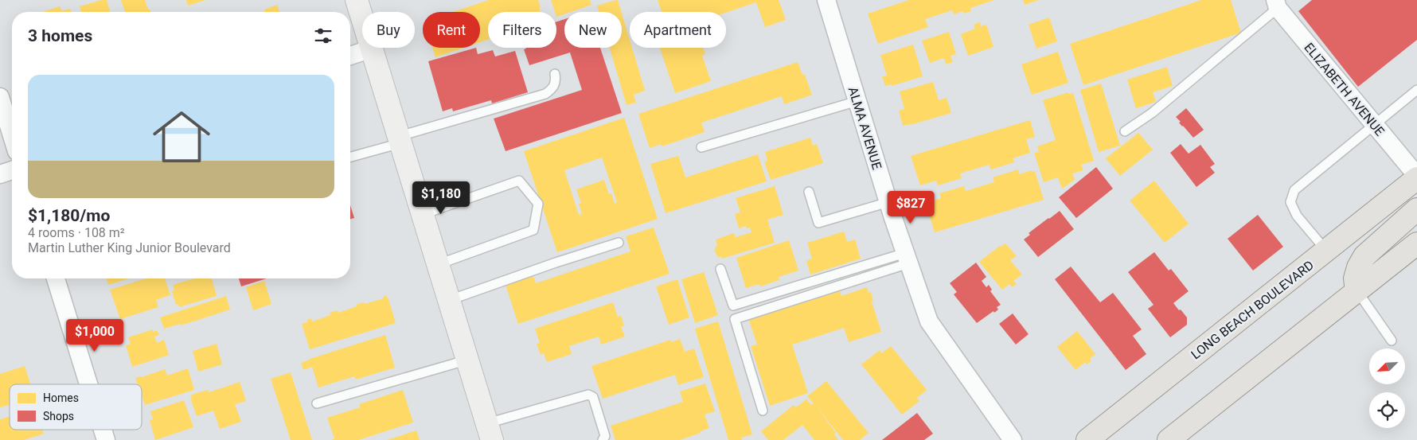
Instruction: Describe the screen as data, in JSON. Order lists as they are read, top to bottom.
{
  "streets": {
    "main road": ["LONG BEACH BOULEVARD"],
    "street": ["ELIZABETH AVENUE", "ALMA AVENUE"]
  },
  "crossings": [
    ["ELIZABETH AVENUE", "LONG BEACH BOULEVARD"]
  ],
  "legend": ["Homes", "Shops"],
  "north": "bottom left",
  "page": {
    "chip": [
      "Buy",
      "Rent",
      "Filters",
      "New",
      "Apartment"
    ],
    "heading": "3 homes",
    "list": [
      {
        "name": "$1,180/mo",
        "note": "4 rooms · 108 m² · Martin Luther King Junior Boulevard"
      }
    ],
    "price": ["$1,180", "$827", "$1,000"]
  }
}
